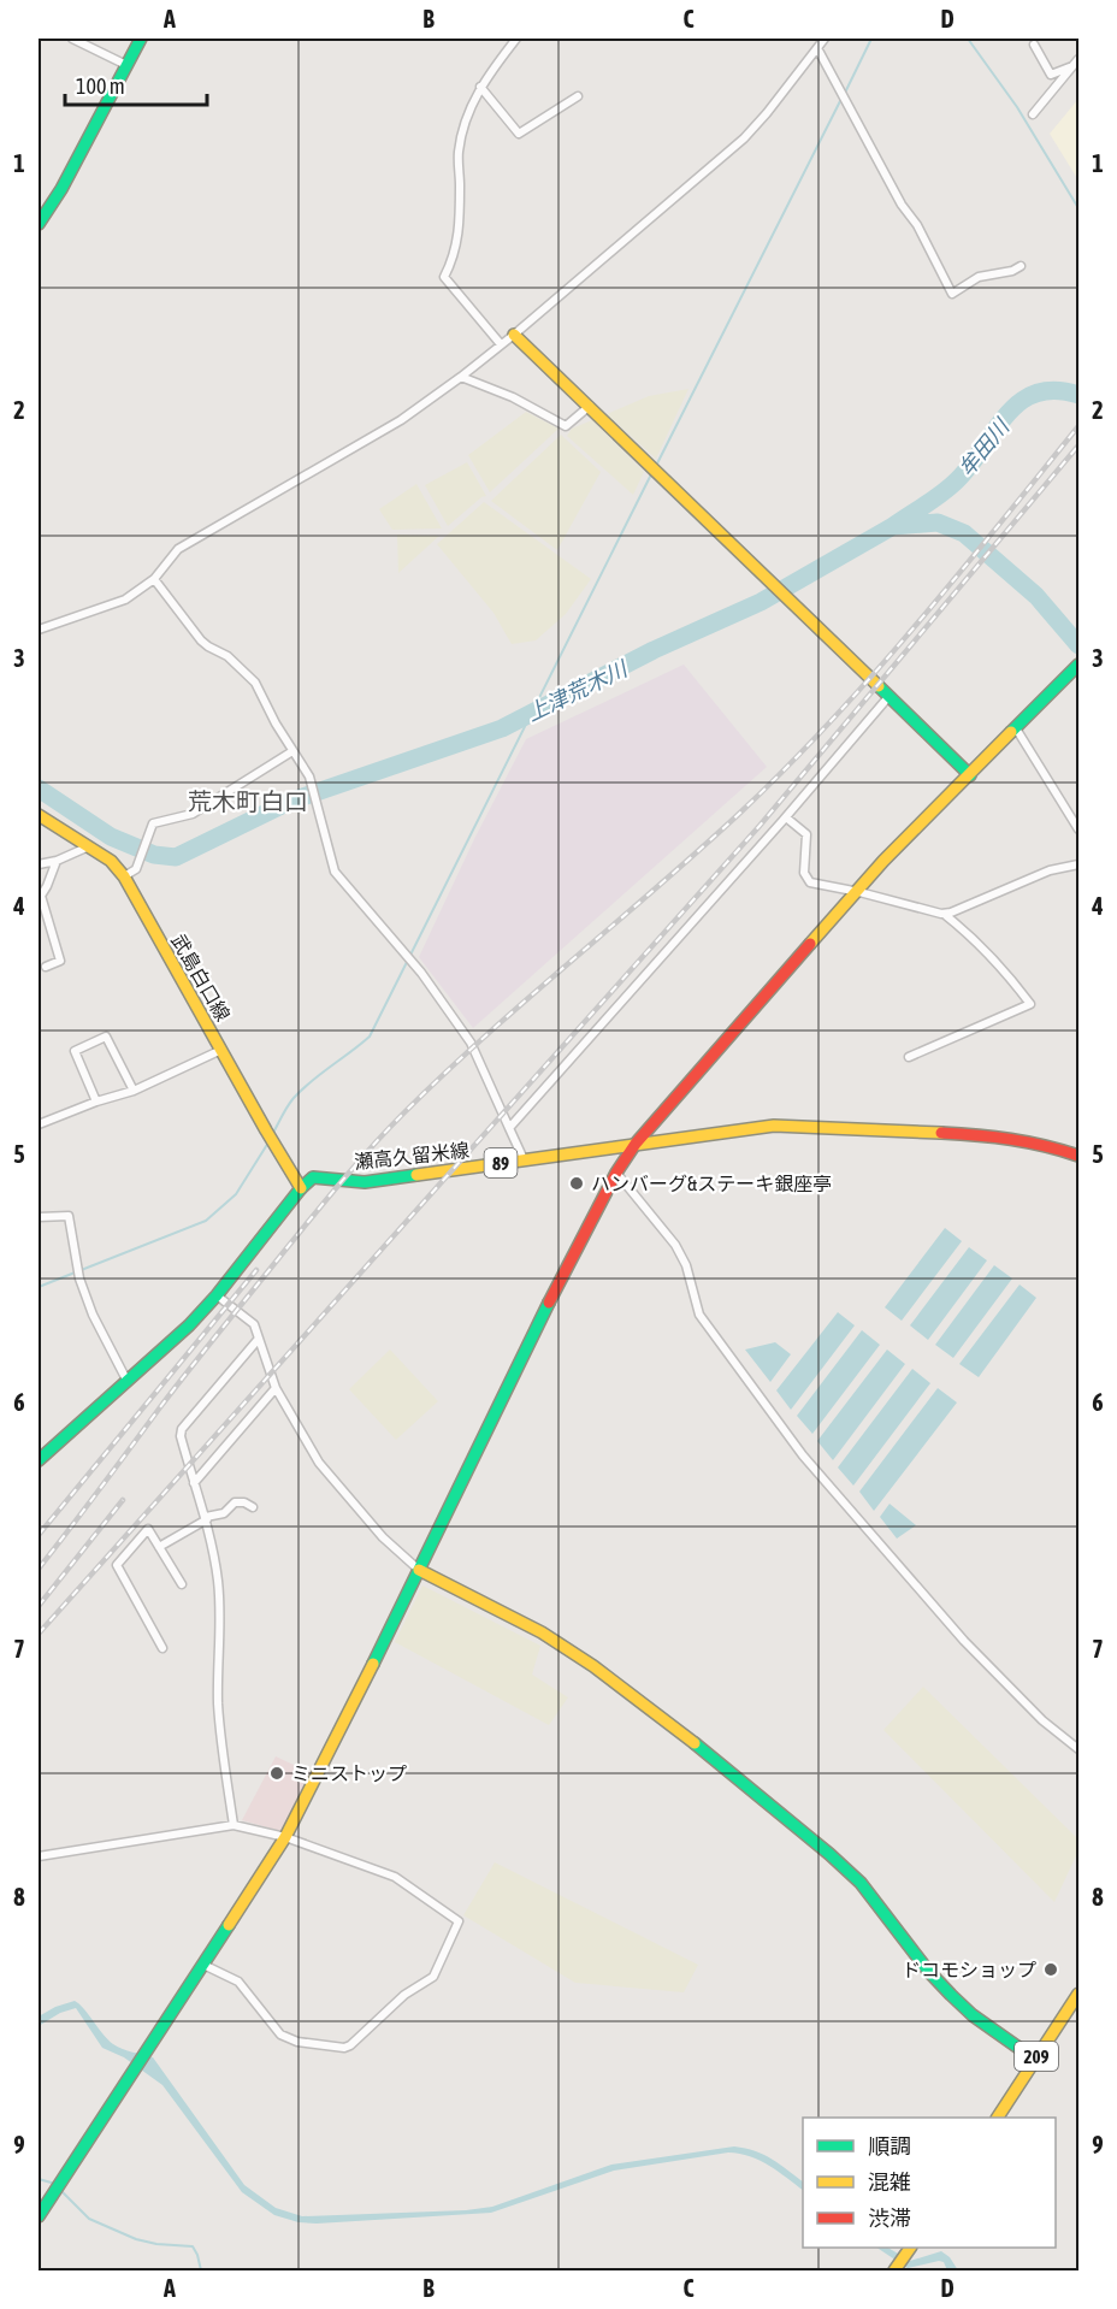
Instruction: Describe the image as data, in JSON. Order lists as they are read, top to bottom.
{
  "streets": {
    "main road": [
      "武島白口線",
      "瀬高久留米線",
      "89",
      "209"
    ]
  },
  "crossings": [
    ["武島白口線", "瀬高久留米線"]
  ],
  "districts": ["荒木町白口"],
  "water": ["牟田川", "上津荒木川"],
  "places": ["ハンバーグ&ステーキ銀座亭", "ミニストップ", "ドコモショップ"],
  "legend": ["順調", "混雑", "渋滞"],
  "scale_bar": "100 m",
  "grid": {
    "columns": [
      "A",
      "B",
      "C",
      "D"
    ],
    "rows": [
      "1",
      "2",
      "3",
      "4",
      "5",
      "6",
      "7",
      "8",
      "9"
    ]
  }
}
